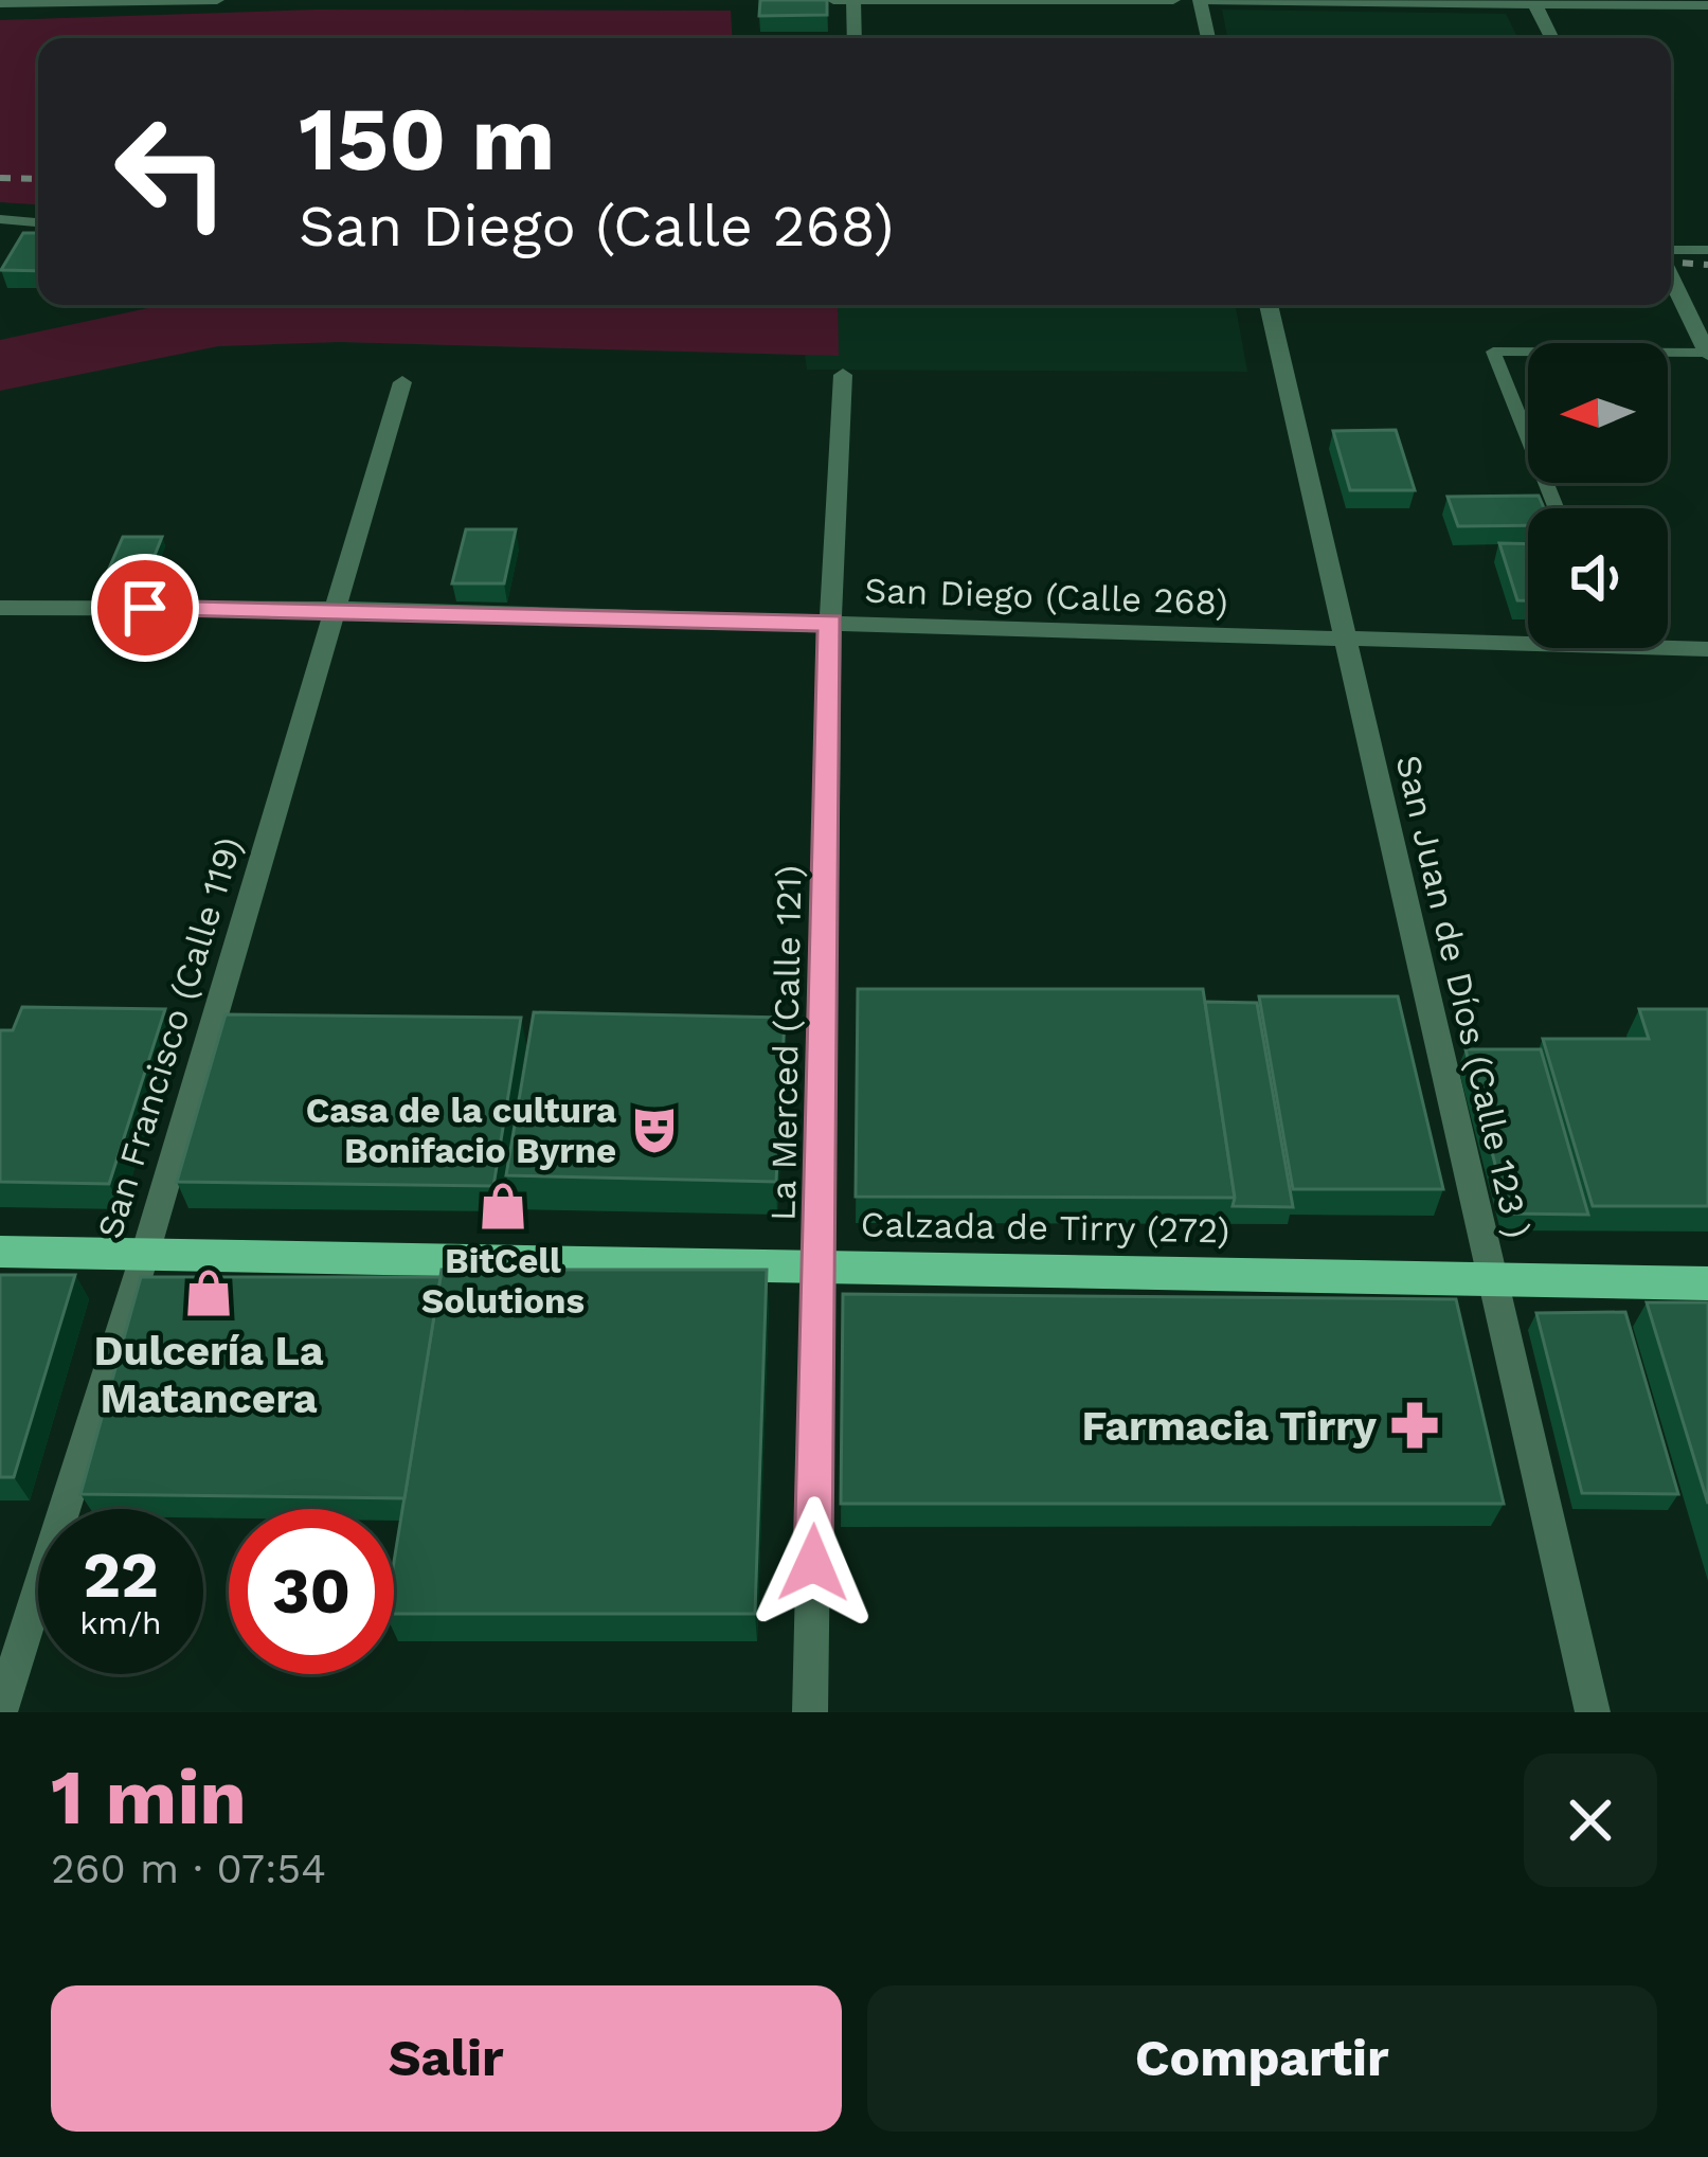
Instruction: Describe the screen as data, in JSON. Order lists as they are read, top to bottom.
{
  "streets": {
    "main road": ["Calzada de Tirry (272)"],
    "street": [
      "San Diego (Calle 268)",
      "San Juan de Díos (Calle 123 )",
      "San Francisco (Calle 119)",
      "La Merced (Calle 121)"
    ]
  },
  "crossings": [
    ["San Diego (Calle 268)", "San Juan de Díos (Calle 123 )"],
    ["San Diego (Calle 268)", "San Francisco (Calle 119)"],
    ["San Diego (Calle 268)", "La Merced (Calle 121)"],
    ["San Juan de Díos (Calle 123 )", "Calzada de Tirry (272)"],
    ["San Francisco (Calle 119)", "Calzada de Tirry (272)"],
    ["La Merced (Calle 121)", "Calzada de Tirry (272)"]
  ],
  "places": {
    "theatre": ["Casa de la cultura Bonifacio Byrne"],
    "shop": ["BitCell Solutions", "Dulcería La Matancera"],
    "pharmacy": ["Farmacia Tirry"]
  },
  "north": "left",
  "page": {
    "turn": ["150 m", "San Diego (Calle 268)"],
    "speed": "22 km/h",
    "limit": "30",
    "heading": ["1 min", "260 m · 07:54"],
    "buttons": ["Salir", "Compartir"]
  }
}
